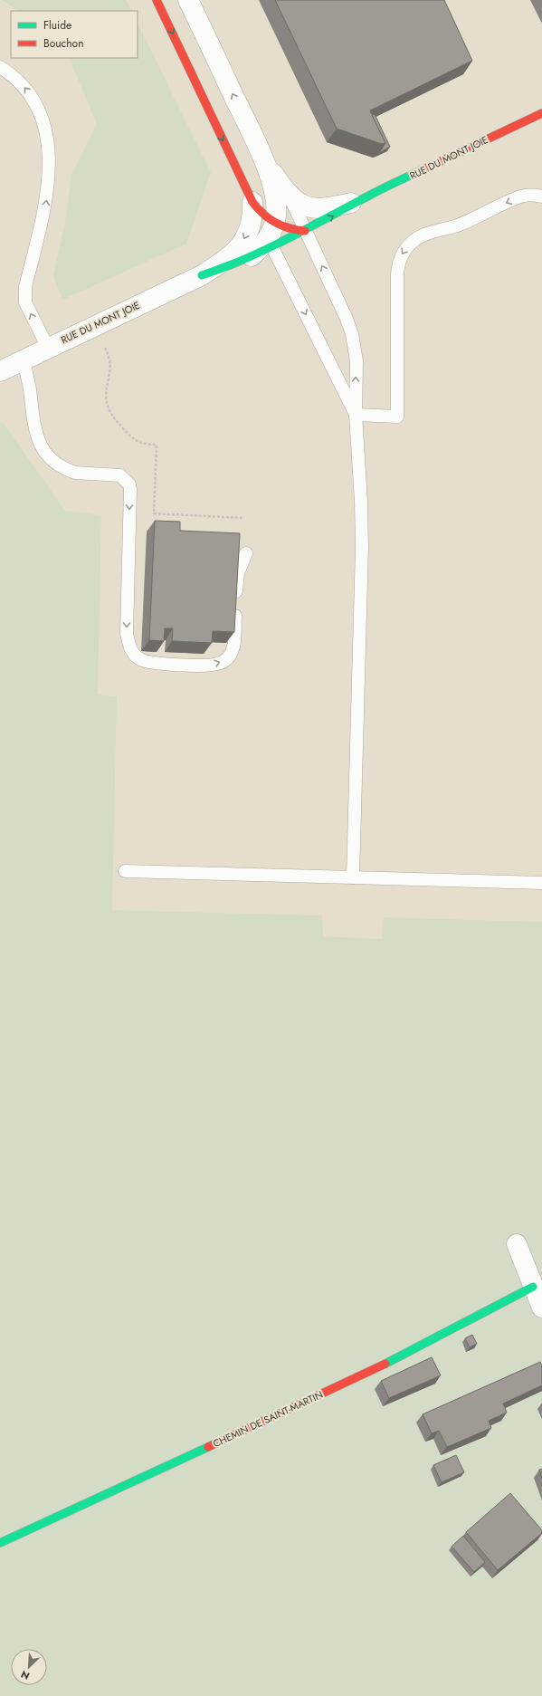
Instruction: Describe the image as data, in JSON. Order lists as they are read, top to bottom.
{
  "streets": {
    "street": ["RUE DU MONT JOIE", "CHEMIN DE SAINT-MARTIN"]
  },
  "legend": ["Fluide", "Bouchon"],
  "north": "bottom left"
}
